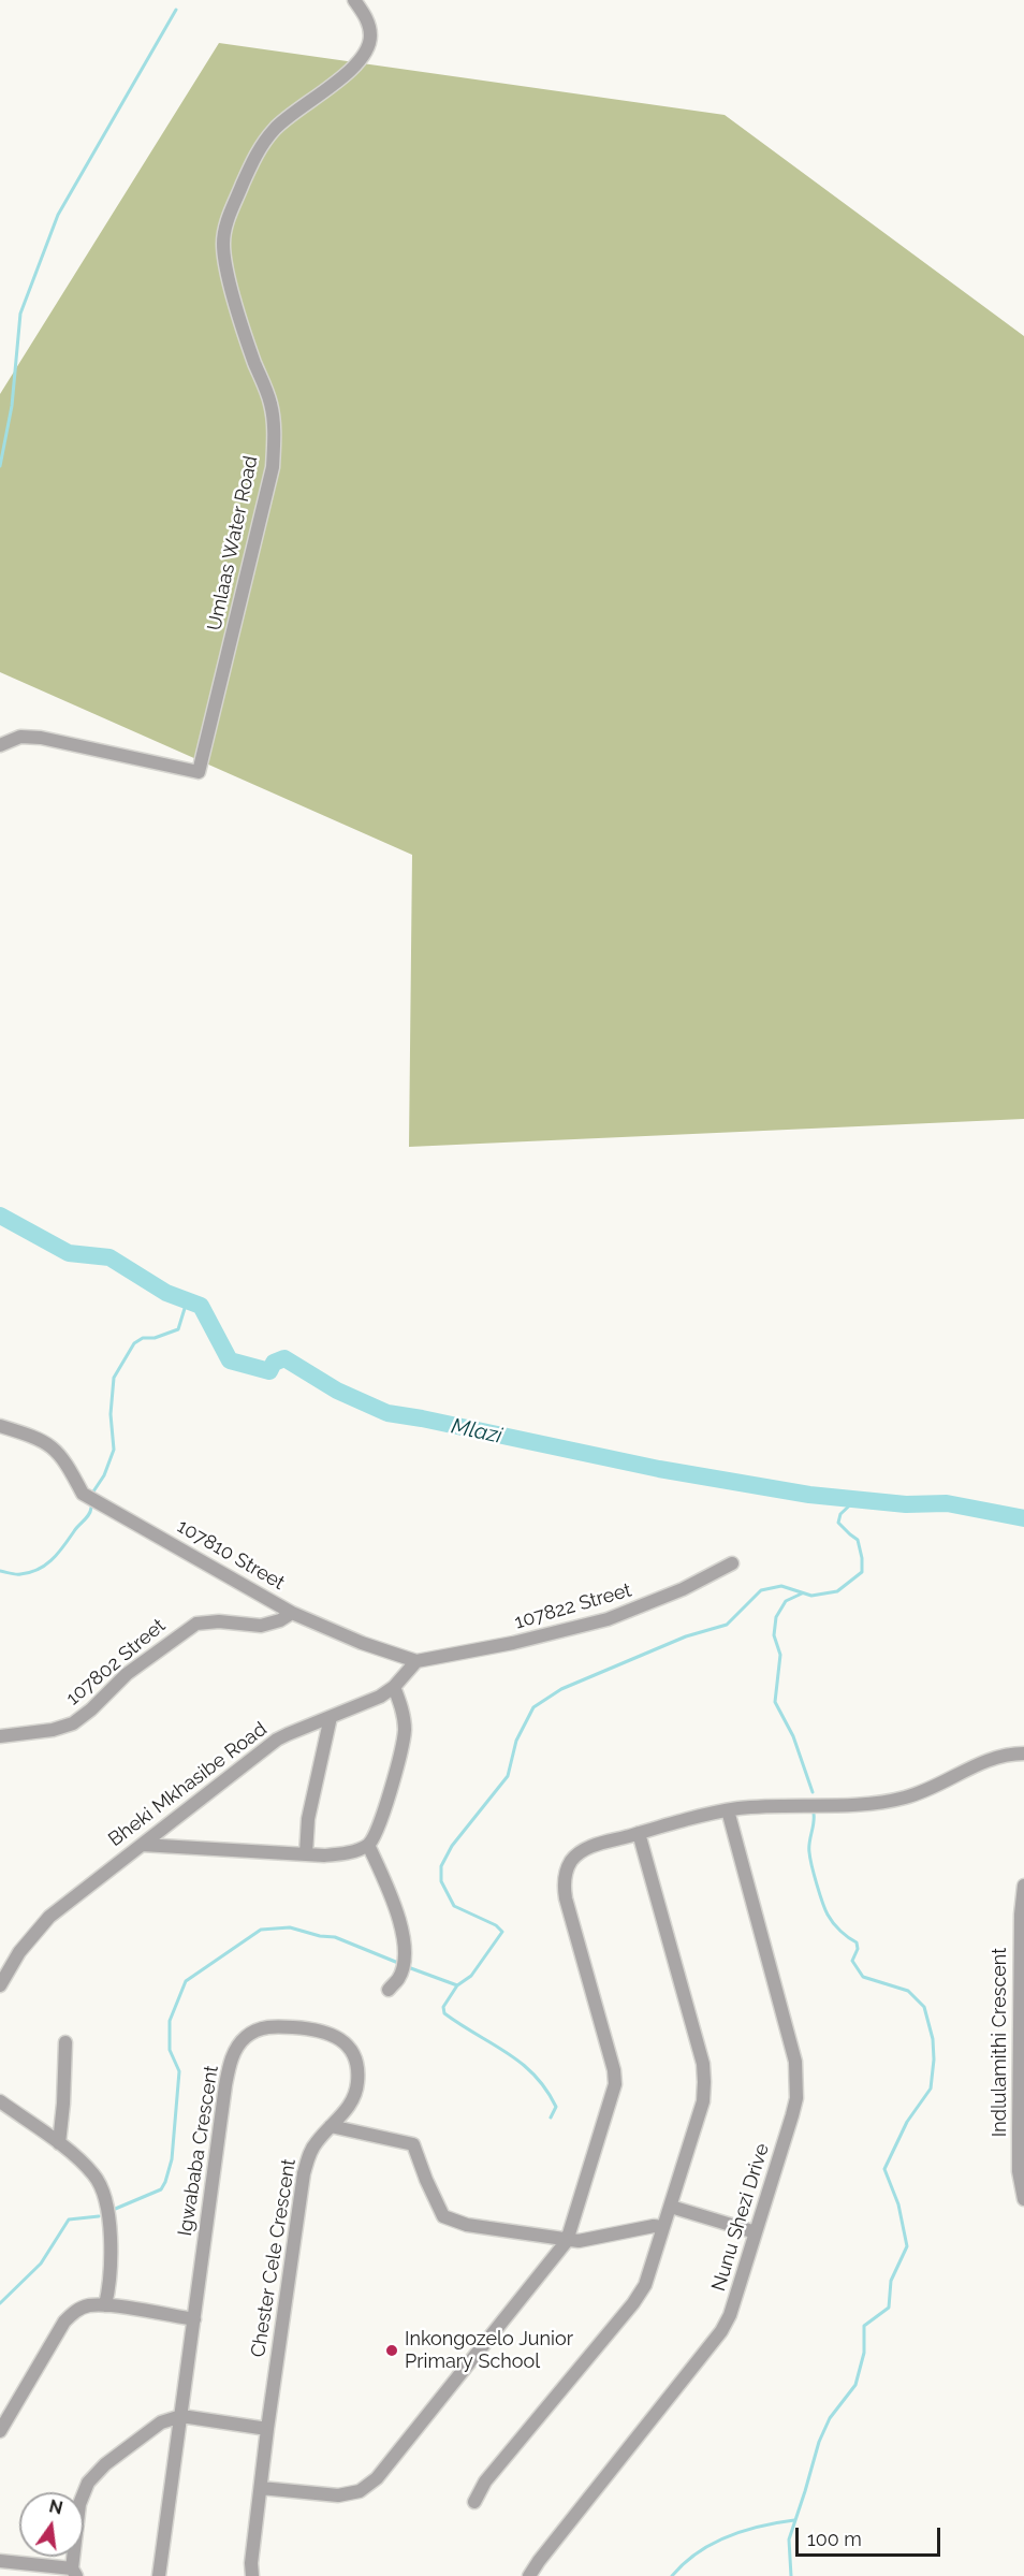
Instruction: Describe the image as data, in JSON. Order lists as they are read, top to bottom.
{
  "streets": {
    "street": [
      "Umlaas Water Road",
      "107810 Street",
      "107822 Street",
      "107802 Street",
      "Bheki Mkhasibe Road",
      "Indlulamithi Crescent",
      "Igwababa Crescent",
      "Nunu Shezi Drive",
      "Chester Cele Crescent"
    ]
  },
  "crossings": [
    ["107810 Street", "107822 Street"],
    ["107810 Street", "107802 Street"],
    ["107810 Street", "Bheki Mkhasibe Road"],
    ["107822 Street", "Bheki Mkhasibe Road"],
    ["Igwababa Crescent", "Chester Cele Crescent"]
  ],
  "water": ["Mlazi"],
  "places": ["Inkongozelo Junior Primary School"],
  "scale_bar": "100 m",
  "north": "top"
}
